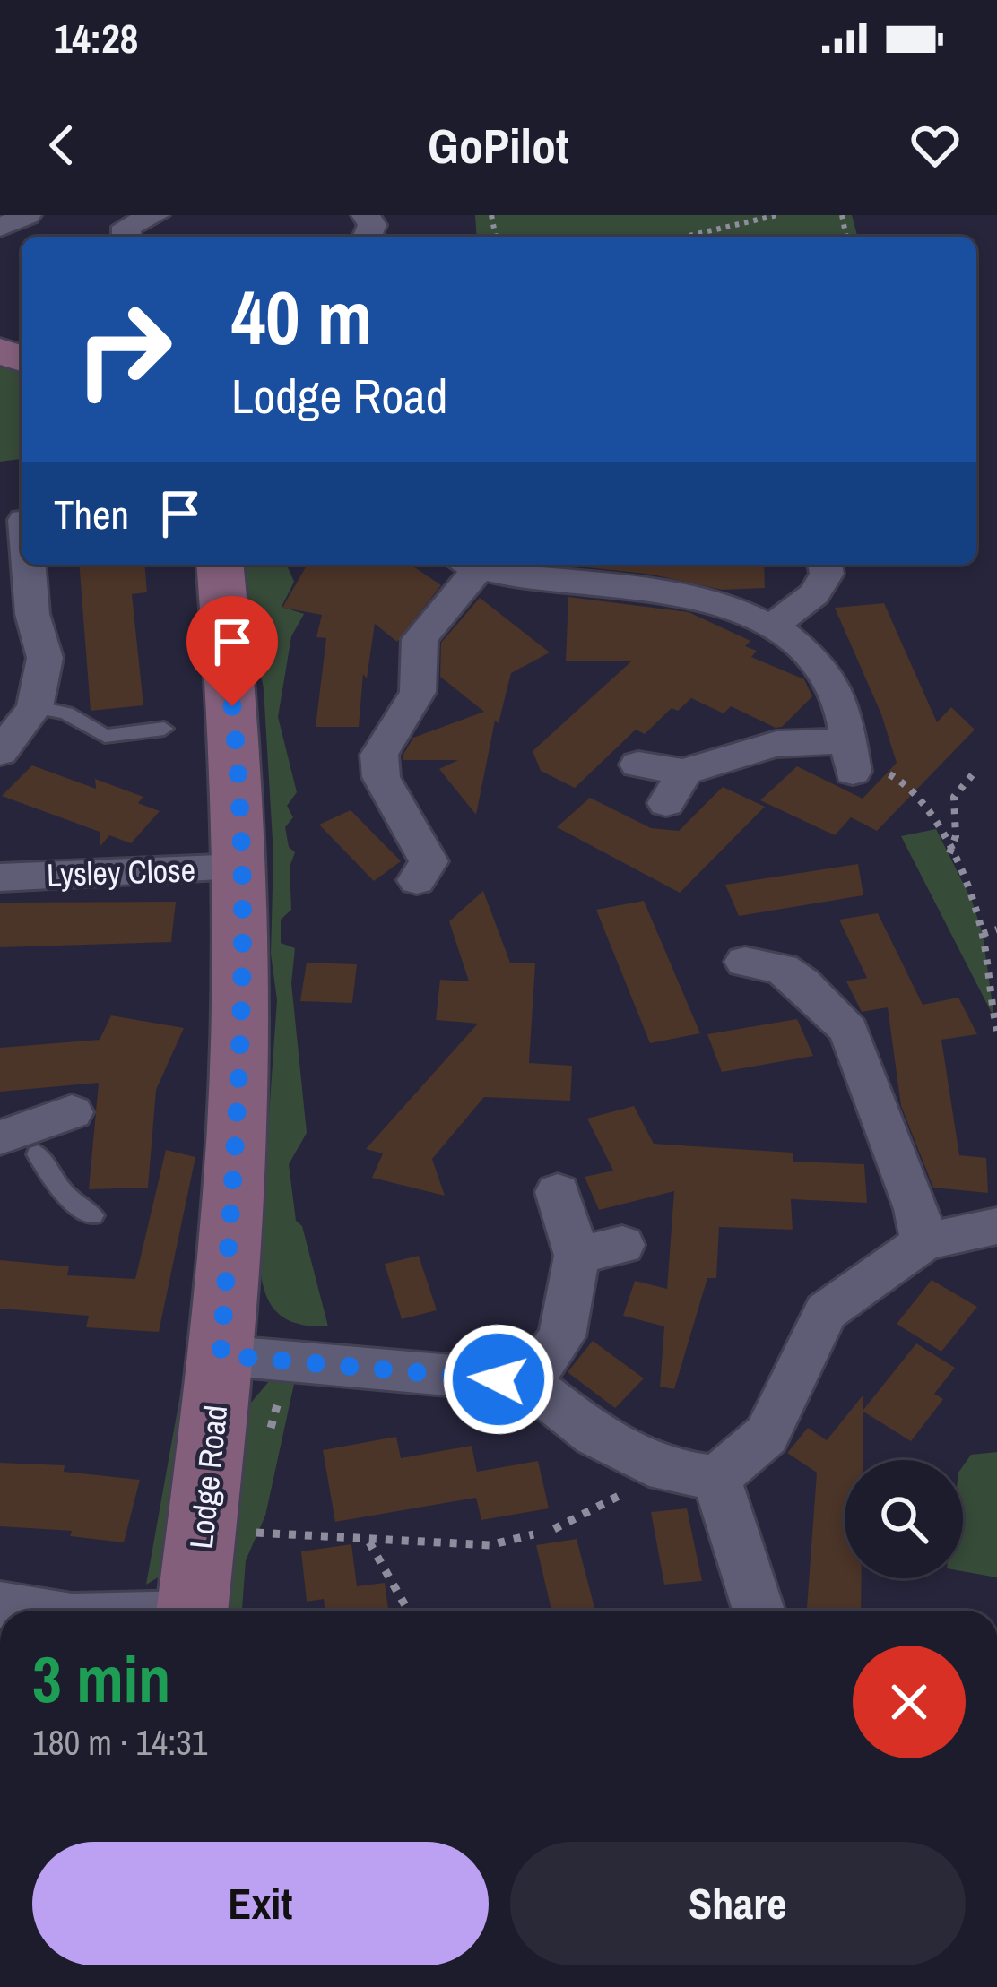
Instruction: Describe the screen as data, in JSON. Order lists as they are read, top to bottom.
{
  "streets": {
    "street": ["Lysley Close", "Lodge Road"]
  },
  "crossings": [
    ["Lysley Close", "Lodge Road"]
  ],
  "page": {
    "status": "14:28",
    "header": "GoPilot",
    "turn": ["40 m", "Lodge Road"],
    "then": "Then",
    "heading": ["3 min", "180 m · 14:31"],
    "buttons": ["Exit", "Share"]
  }
}
